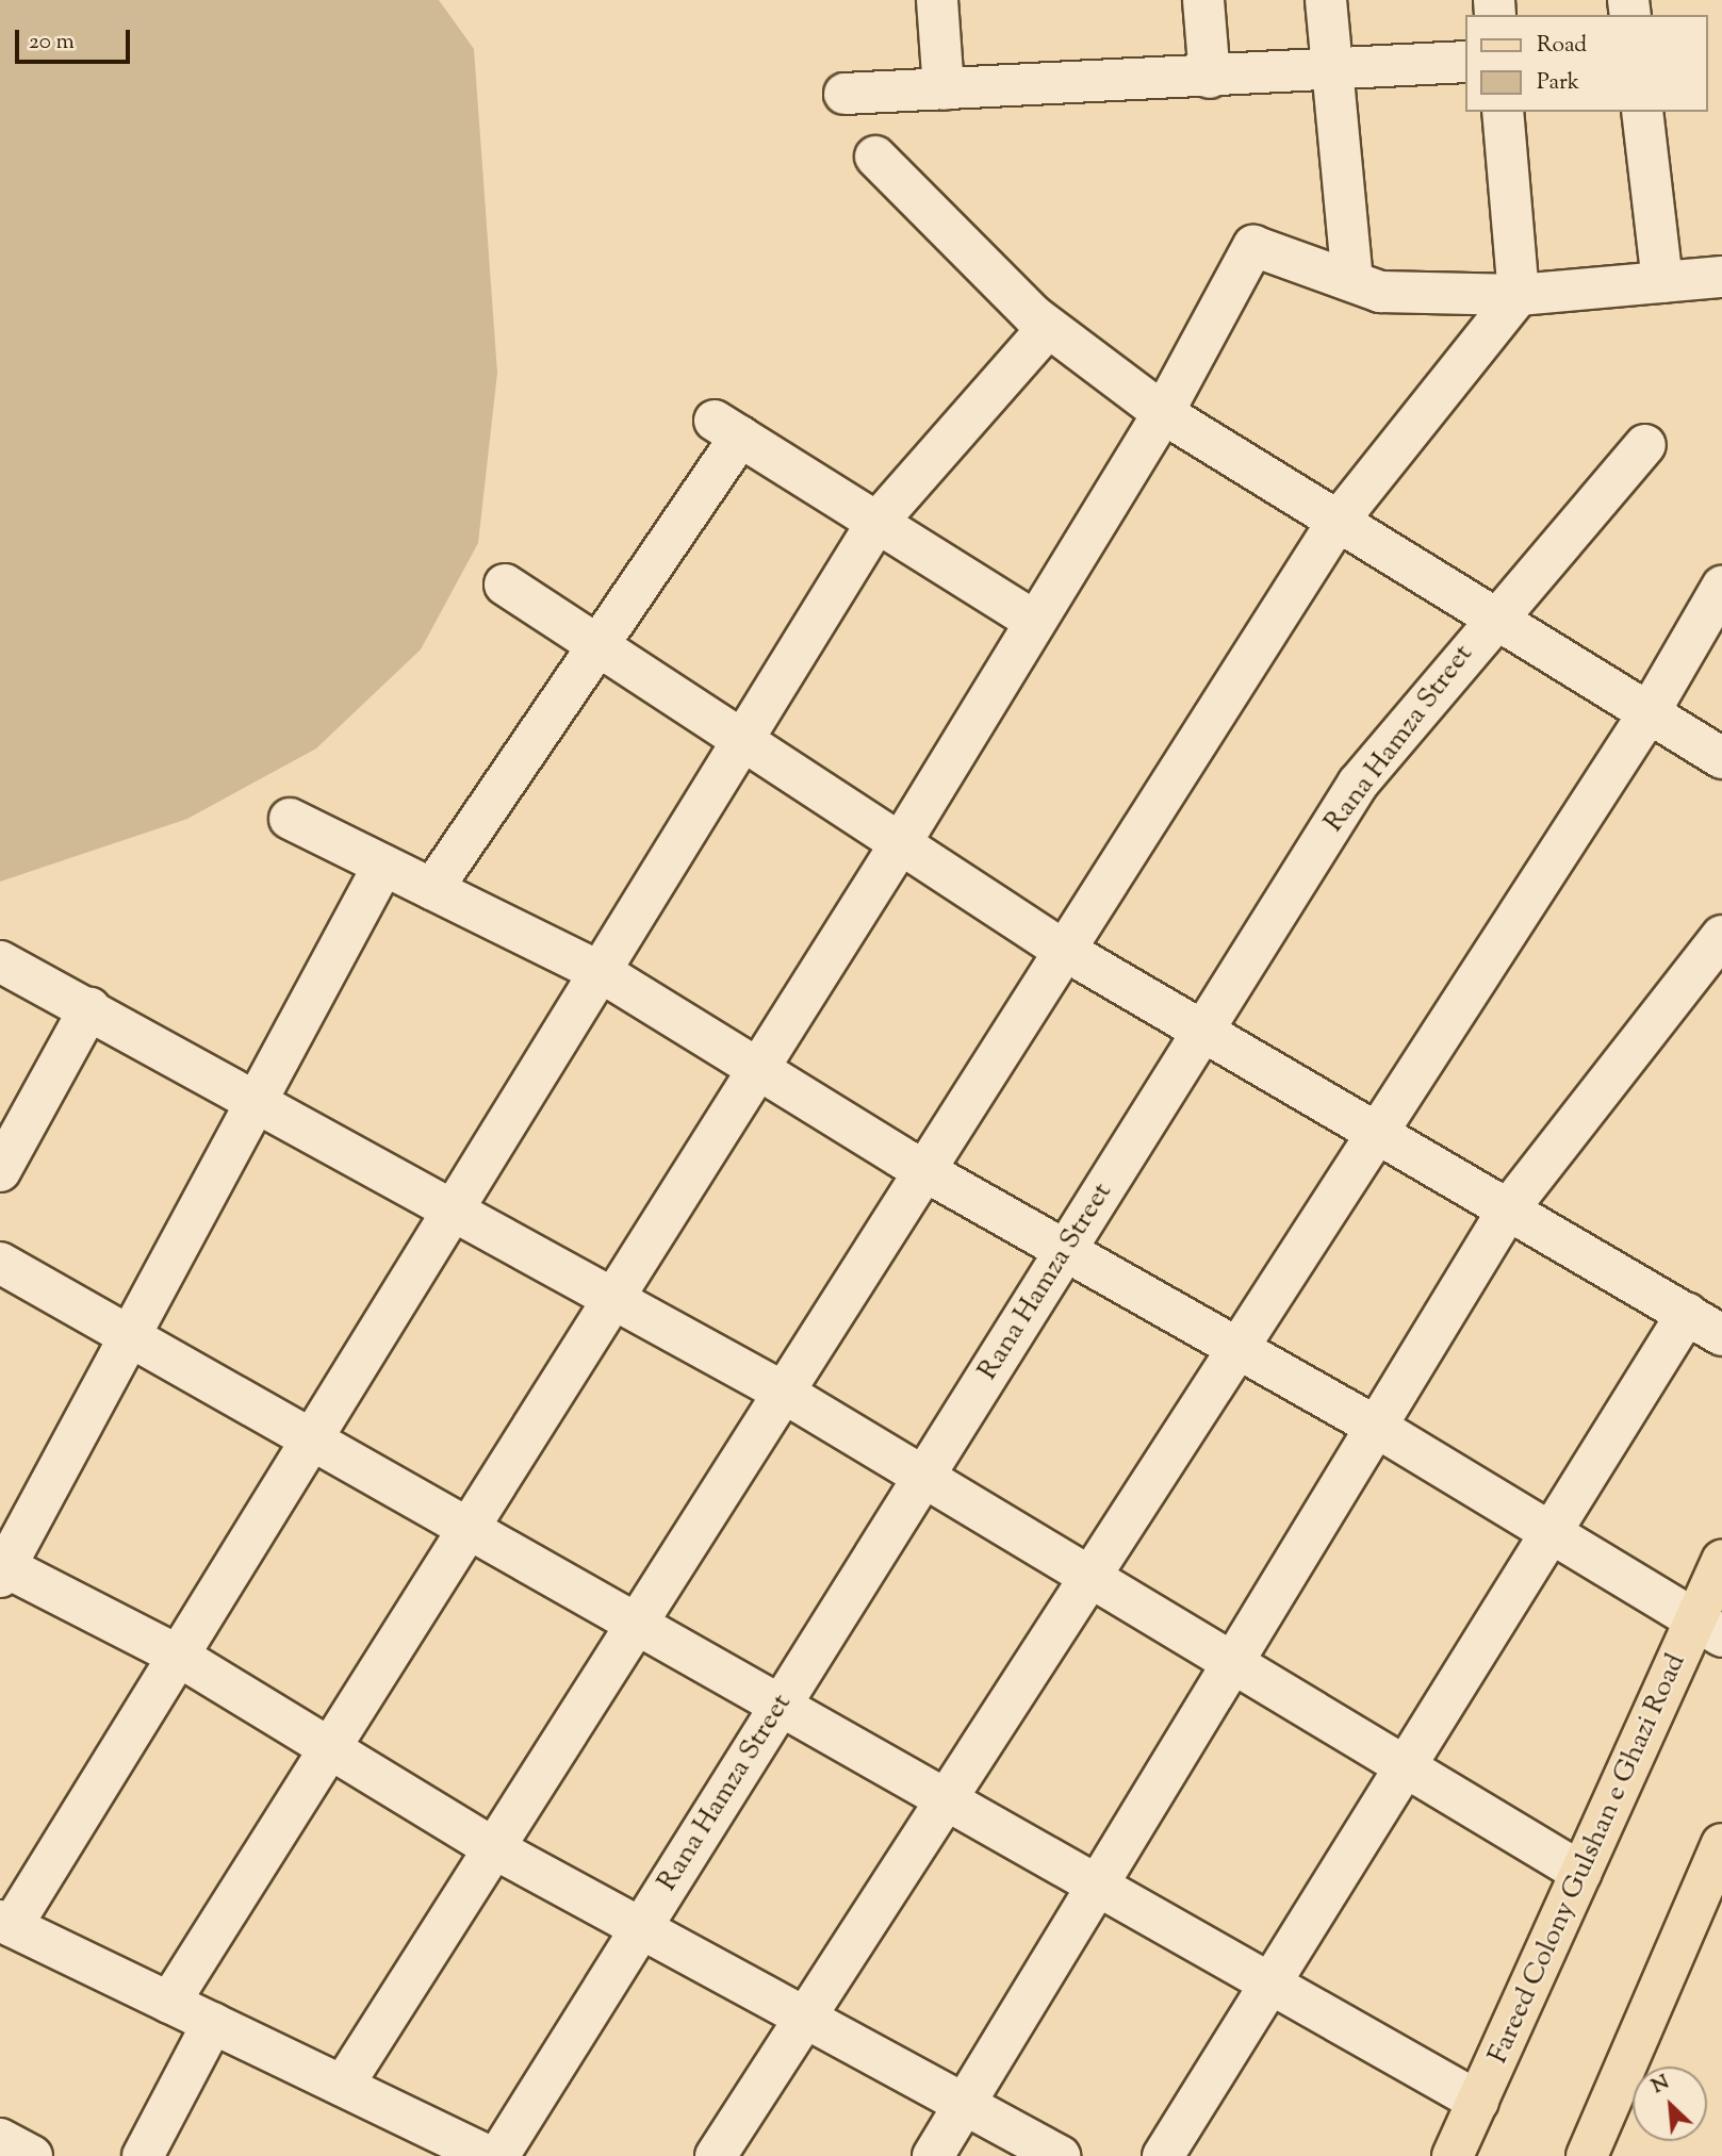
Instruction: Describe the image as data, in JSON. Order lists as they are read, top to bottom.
{
  "streets": {
    "main road": ["Fareed Colony Gulshan e Ghazi Road"],
    "street": ["Rana Hamza Street"]
  },
  "legend": ["Road", "Park"],
  "scale_bar": "20 m",
  "north": "top left"
}
